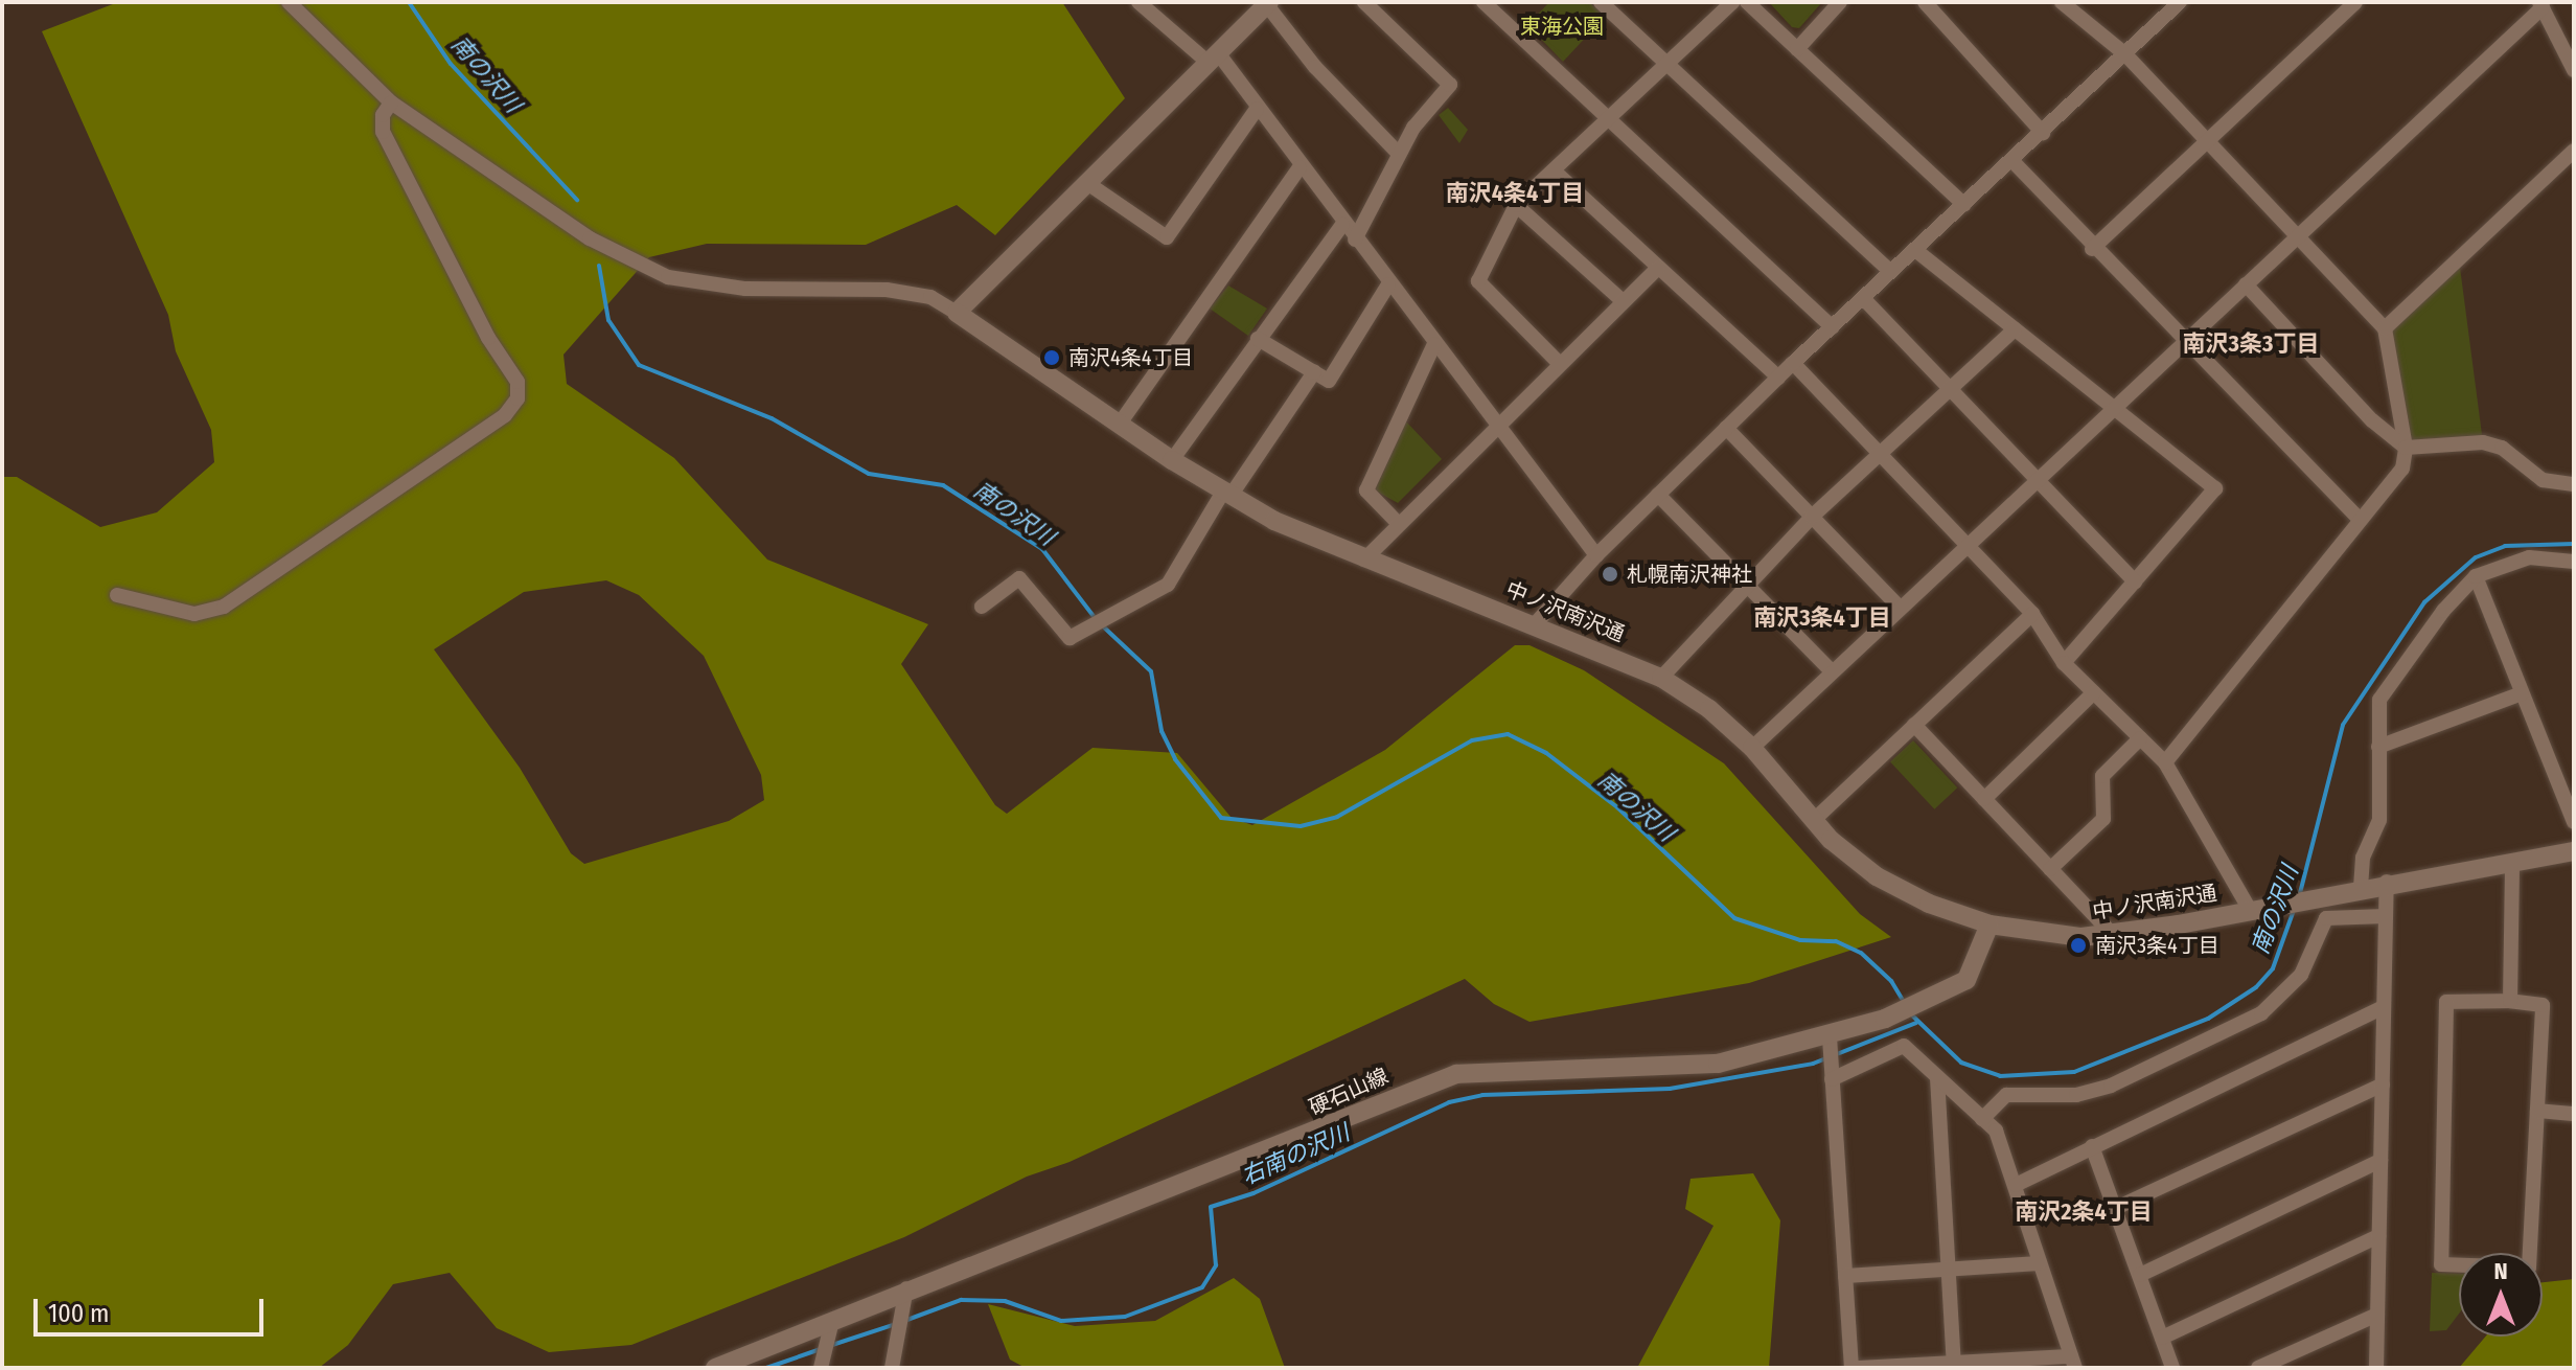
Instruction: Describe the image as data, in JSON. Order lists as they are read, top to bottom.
{
  "streets": {
    "street": ["中ノ沢南沢通", "硬石山線"]
  },
  "crossings": [
    ["中ノ沢南沢通", "硬石山線"]
  ],
  "districts": [
    "南沢4条4丁目",
    "南沢3条3丁目",
    "南沢3条4丁目",
    "南沢2条4丁目"
  ],
  "water": ["南の沢川", "右南の沢川"],
  "parks": ["東海公園"],
  "places": ["南沢4条4丁目", "札幌南沢神社", "南沢3条4丁目"],
  "scale_bar": "100 m",
  "north": "top"
}
